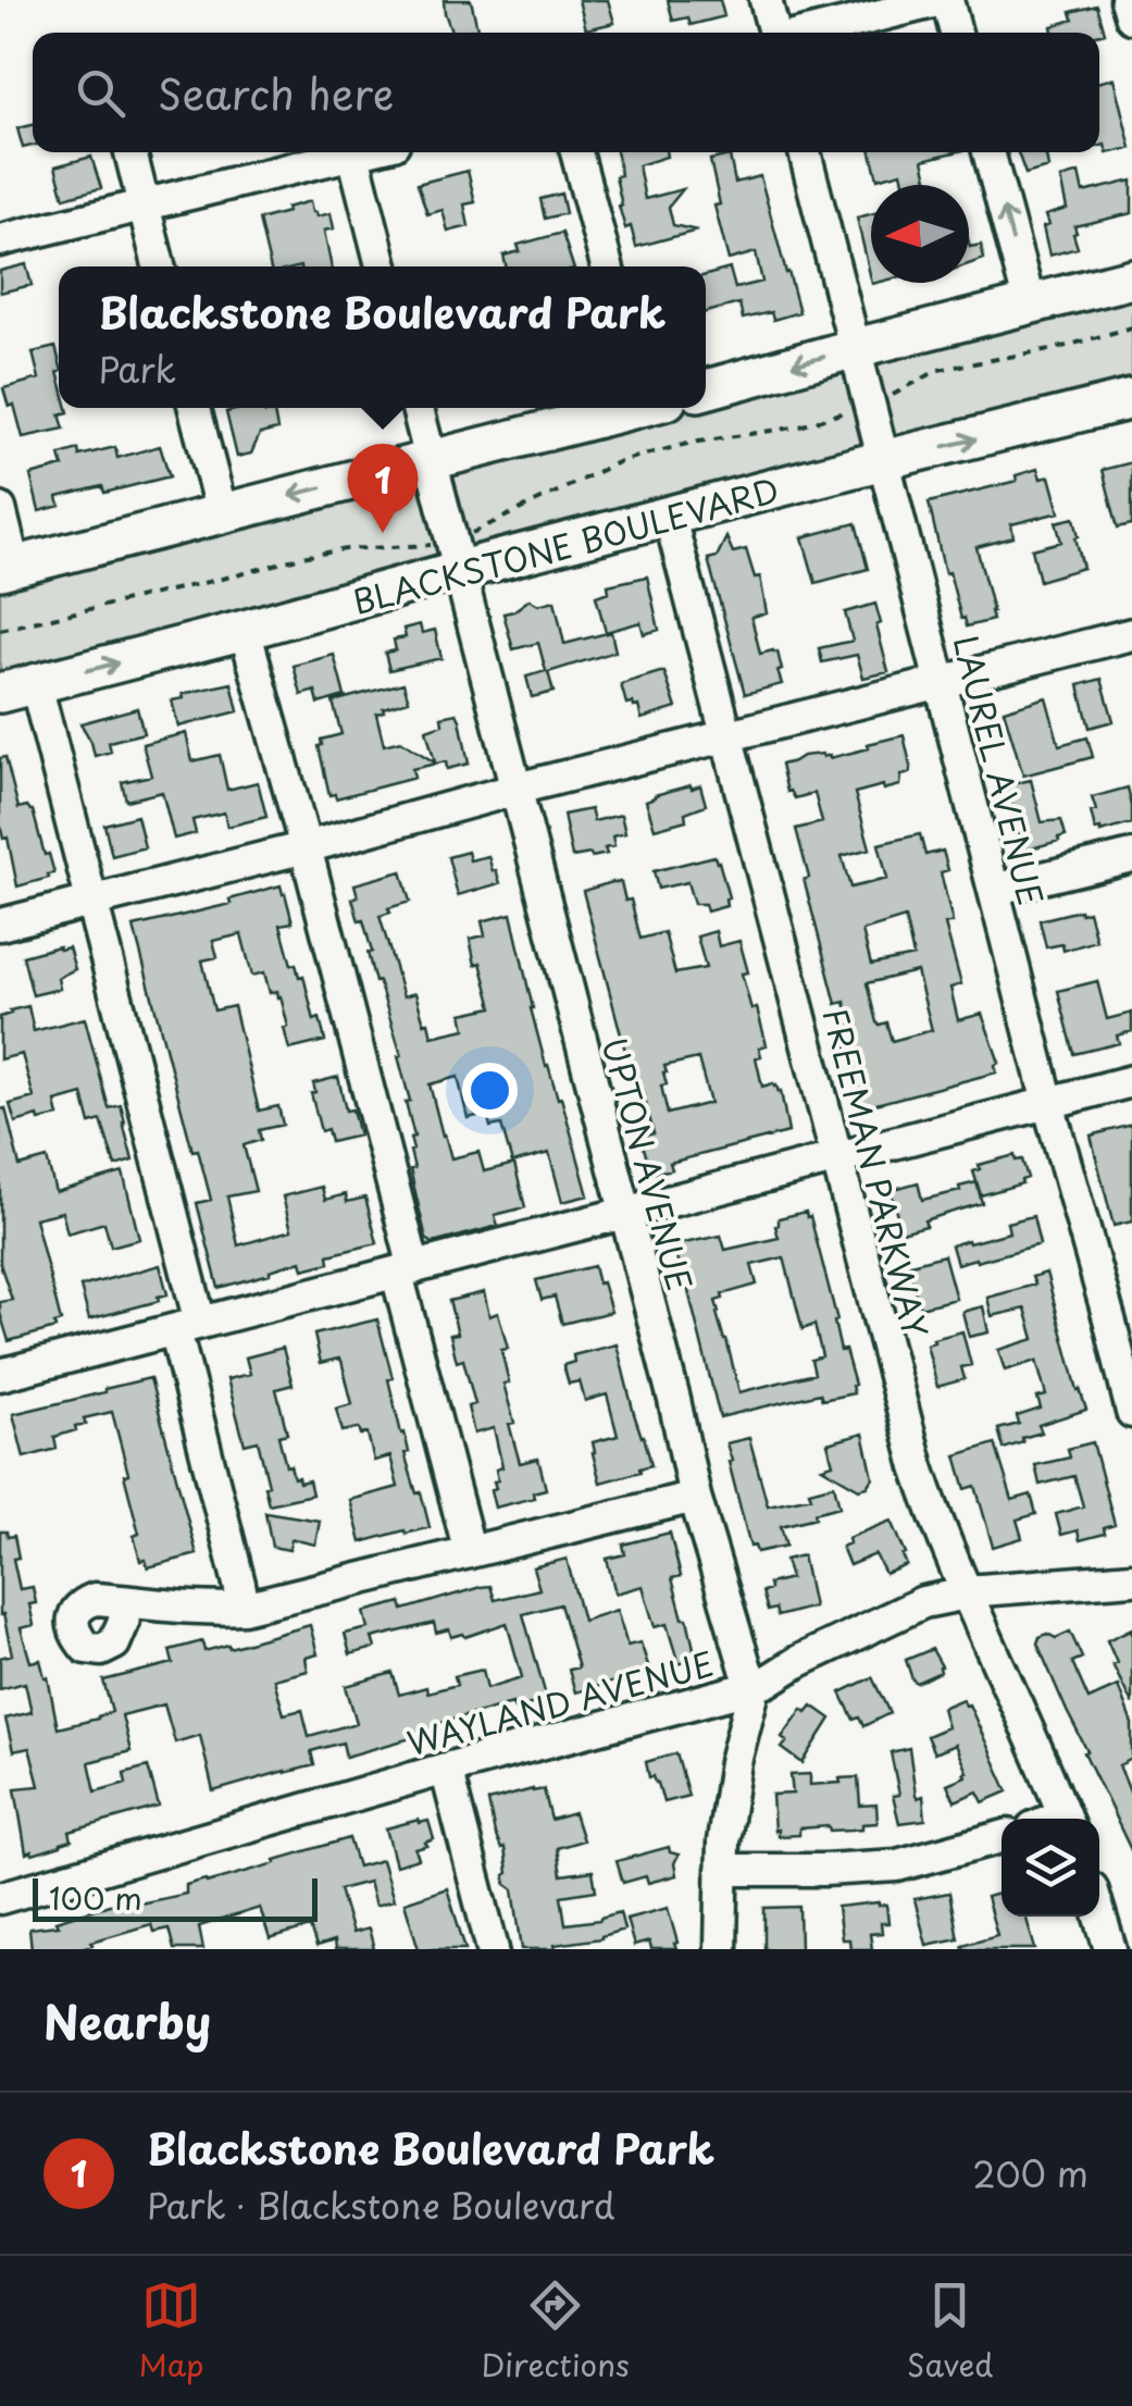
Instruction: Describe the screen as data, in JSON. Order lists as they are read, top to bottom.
{
  "streets": {
    "main road": ["BLACKSTONE BOULEVARD"],
    "street": [
      "LAUREL AVENUE",
      "UPTON AVENUE",
      "FREEMAN PARKWAY",
      "WAYLAND AVENUE"
    ]
  },
  "crossings": [
    ["BLACKSTONE BOULEVARD", "LAUREL AVENUE"],
    ["BLACKSTONE BOULEVARD", "UPTON AVENUE"],
    ["BLACKSTONE BOULEVARD", "FREEMAN PARKWAY"],
    ["UPTON AVENUE", "WAYLAND AVENUE"],
    ["FREEMAN PARKWAY", "WAYLAND AVENUE"]
  ],
  "scale_bar": "100 m",
  "north": "left",
  "page": {
    "search": "Search here",
    "popup": ["Blackstone Boulevard Park", "Park"],
    "pins": "1",
    "scale": "100 m",
    "heading": "Nearby",
    "list": [
      {
        "mark": "1",
        "name": "Blackstone Boulevard Park",
        "note": "Park · Blackstone Boulevard",
        "value": "200 m"
      }
    ],
    "nav": ["Map", "Directions", "Saved"]
  }
}
